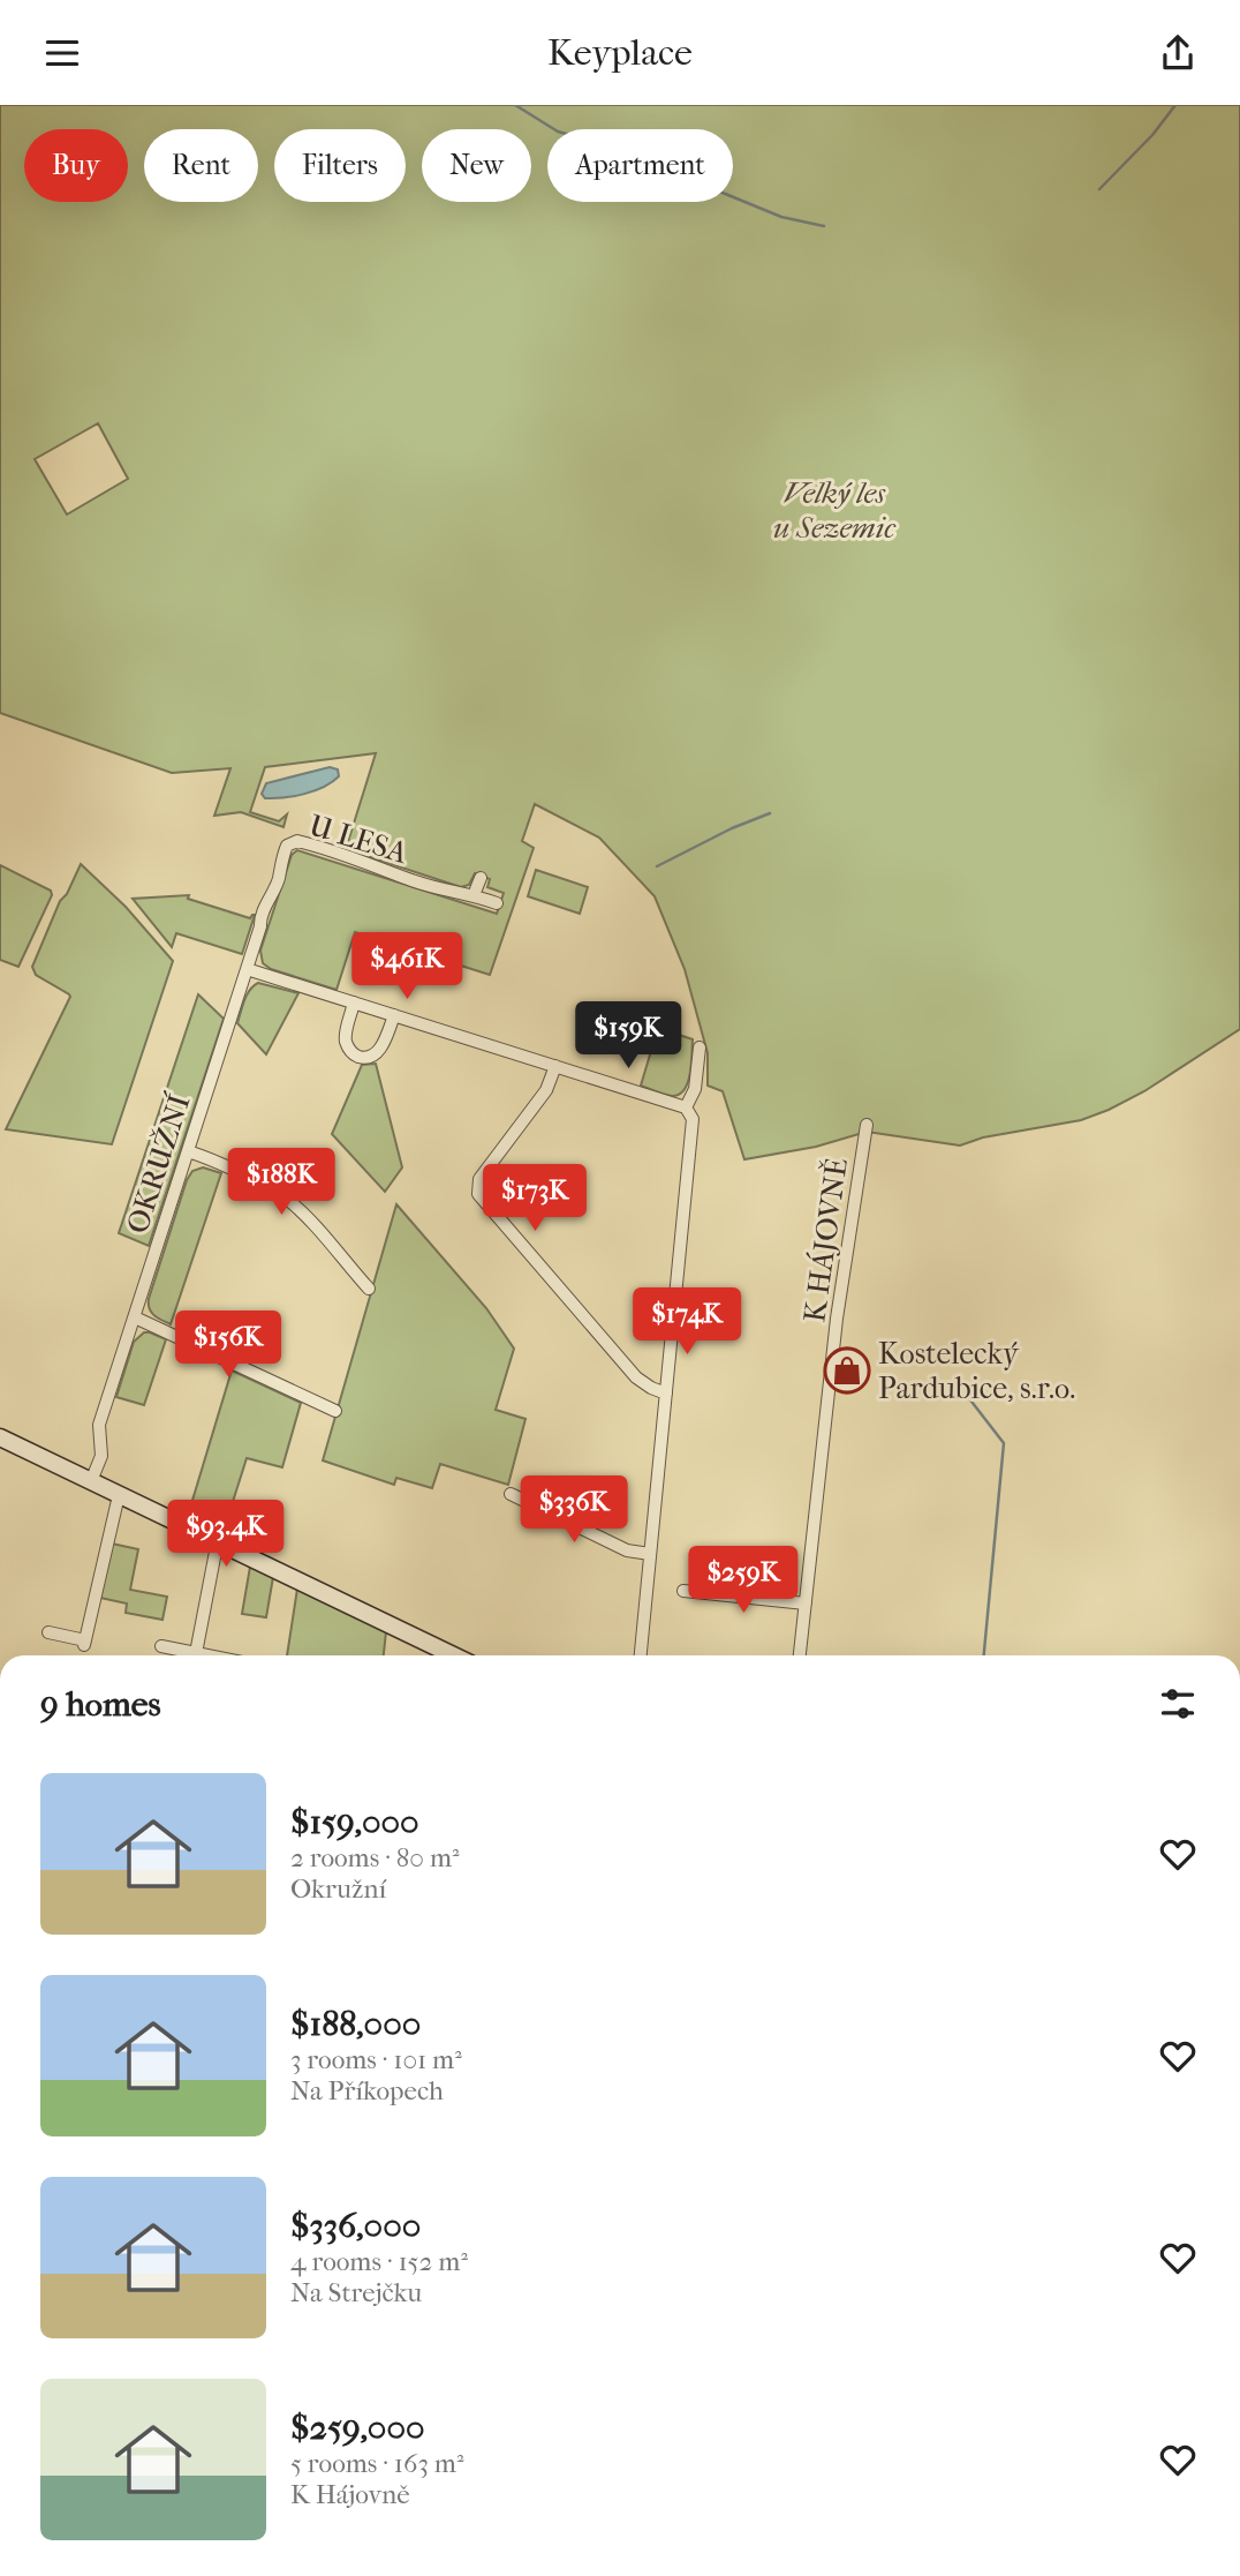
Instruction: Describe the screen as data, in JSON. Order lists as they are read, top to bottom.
{
  "streets": {
    "street": ["U LESA", "OKRUŽNÍ", "K HÁJOVNĚ"]
  },
  "crossings": [
    ["U LESA", "OKRUŽNÍ"]
  ],
  "parks": ["Velký les u Sezemic"],
  "places": {
    "shop": ["Kostelecký Pardubice, s.r.o."]
  },
  "page": {
    "header": "Keyplace",
    "chip": [
      "Buy",
      "Rent",
      "Filters",
      "New",
      "Apartment"
    ],
    "price": [
      "$461K",
      "$159K",
      "$188K",
      "$173K",
      "$174K",
      "$156K",
      "$336K",
      "$93.4K",
      "$259K"
    ],
    "heading": "9 homes",
    "list": [
      {
        "name": "$159,000",
        "note": "2 rooms · 80 m² · Okružní"
      },
      {
        "name": "$188,000",
        "note": "3 rooms · 101 m² · Na Příkopech"
      },
      {
        "name": "$336,000",
        "note": "4 rooms · 152 m² · Na Strejčku"
      },
      {
        "name": "$259,000",
        "note": "5 rooms · 163 m² · K Hájovně"
      }
    ]
  }
}
